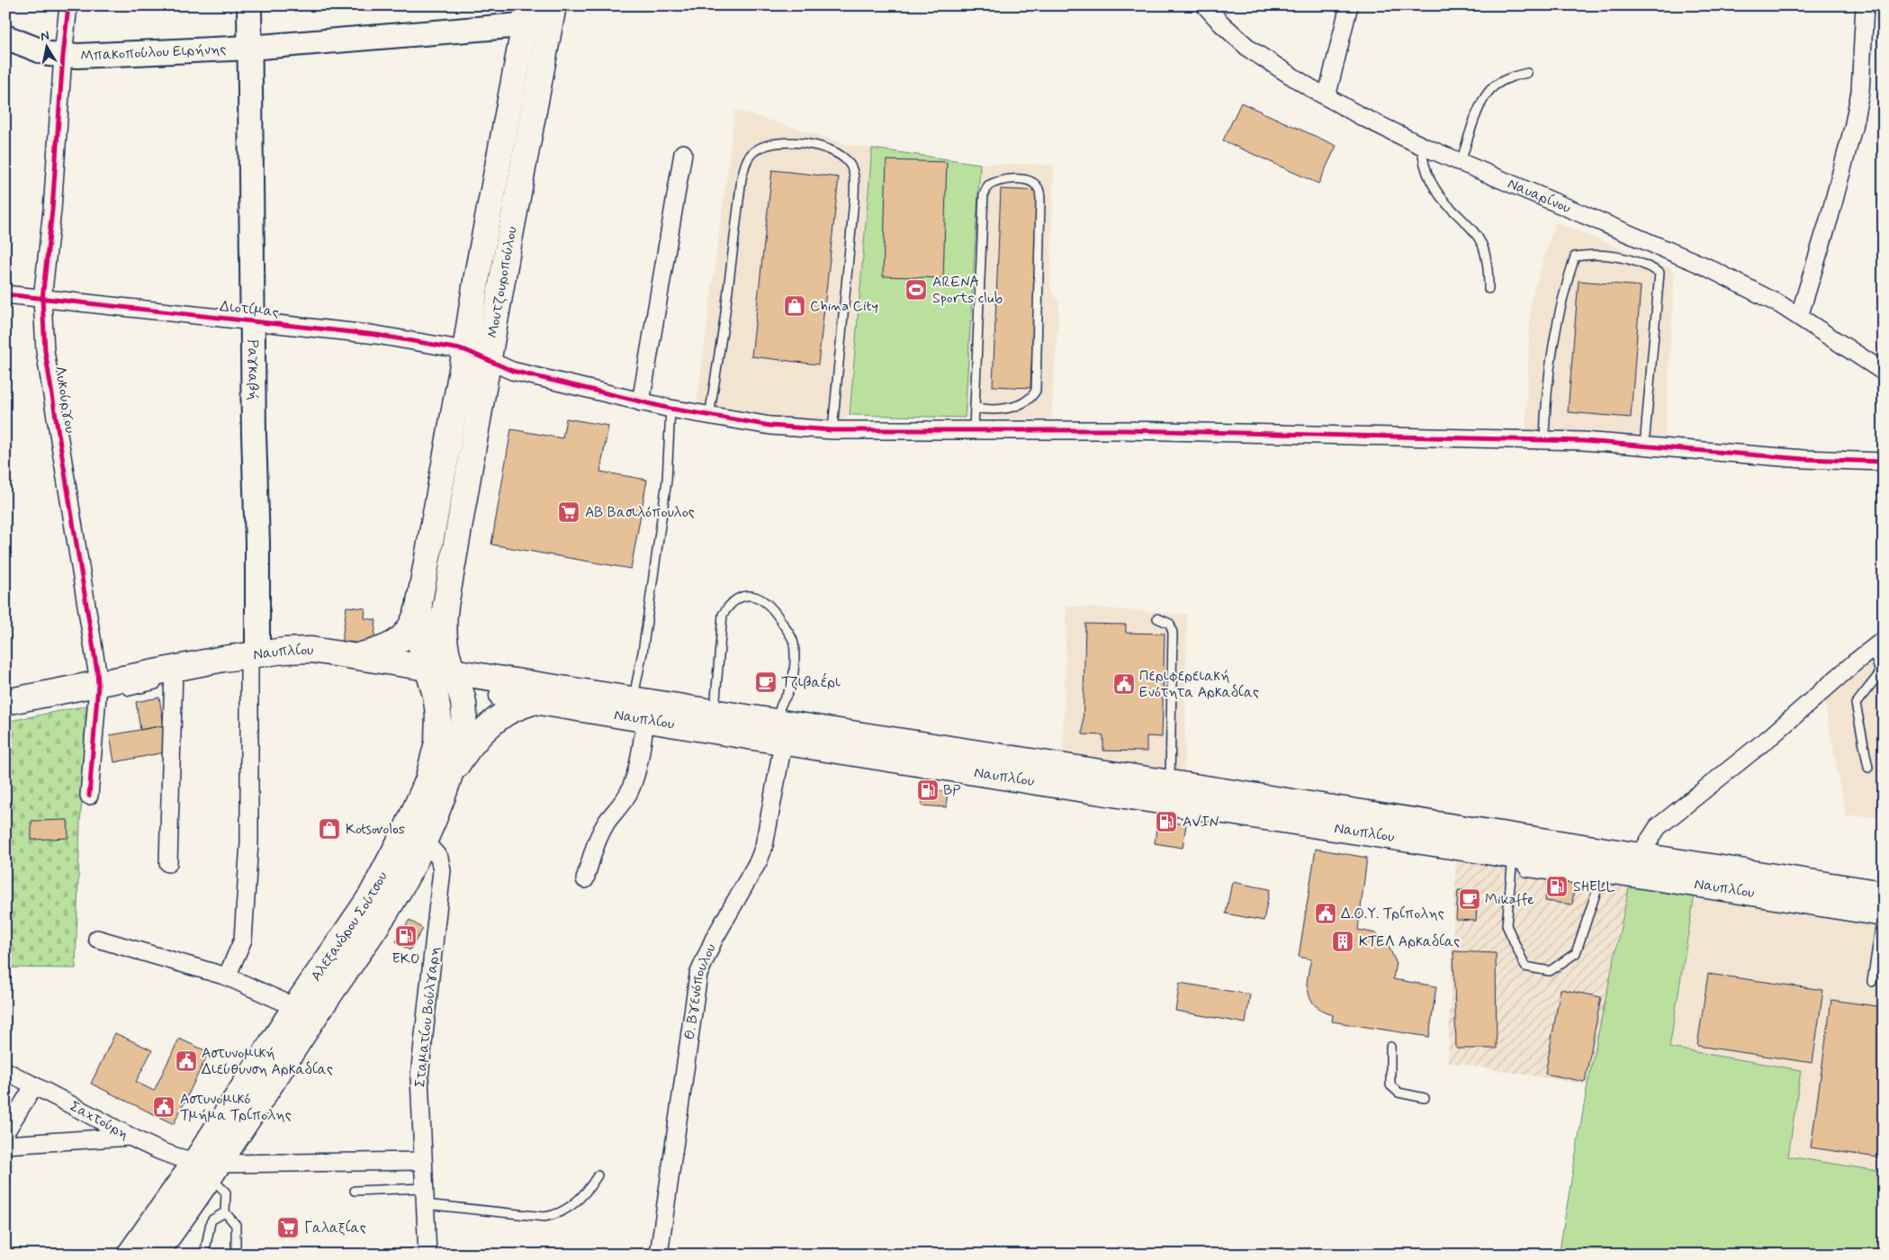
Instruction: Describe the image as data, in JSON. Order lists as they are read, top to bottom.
{
  "streets": {
    "main road": ["Μουτζουροπούλου", "Ναυπλίου", "Αλεξανδρου Σούτσου"],
    "street": [
      "Μπακοπούλου Ειρήνης",
      "Ναυαρίνου",
      "Διοτίμας",
      "Ραγκαβή",
      "Λυκούργου",
      "Θ. Βγενόπουλου",
      "Σταματίου Βούλγαρη",
      "Σαχτούρη"
    ]
  },
  "crossings": [
    ["Μπακοπούλου Ειρήνης", "Μουτζουροπούλου"],
    ["Μπακοπούλου Ειρήνης", "Ραγκαβή"],
    ["Μπακοπούλου Ειρήνης", "Λυκούργου"],
    ["Μουτζουροπούλου", "Διοτίμας"],
    ["Μουτζουροπούλου", "Ναυπλίου"],
    ["Μουτζουροπούλου", "Αλεξανδρου Σούτσου"],
    ["Διοτίμας", "Ραγκαβή"],
    ["Διοτίμας", "Λυκούργου"],
    ["Ραγκαβή", "Ναυπλίου"],
    ["Ναυπλίου", "Αλεξανδρου Σούτσου"],
    ["Ναυπλίου", "Θ. Βγενόπουλου"],
    ["Αλεξανδρου Σούτσου", "Σταματίου Βούλγαρη"],
    ["Αλεξανδρου Σούτσου", "Σαχτούρη"],
    ["Σταματίου Βούλγαρη", "Σαχτούρη"]
  ],
  "places": {
    "sports": ["ARENA Sports club"],
    "shop": ["China City", "Kotsovolos"],
    "supermarket": ["ΑΒ Βασιλόπουλος", "Γαλαξίας"],
    "cafe": ["Τζιβαέρι", "Mikaffe"],
    "public building": [
      "Περιφερειακή Ενότητα Αρκαδίας",
      "Δ.Ο.Υ. Τρίπολης",
      "Αστυνομική Διεύθυνση Αρκαδίας",
      "Αστυνομικό Τμήμα Τρίπολης"
    ],
    "fuel station": [
      "BP",
      "AVIN",
      "SHELL",
      "EKO"
    ],
    "building": ["ΚΤΕΛ Αρκαδίας"]
  },
  "north": "top"
}
